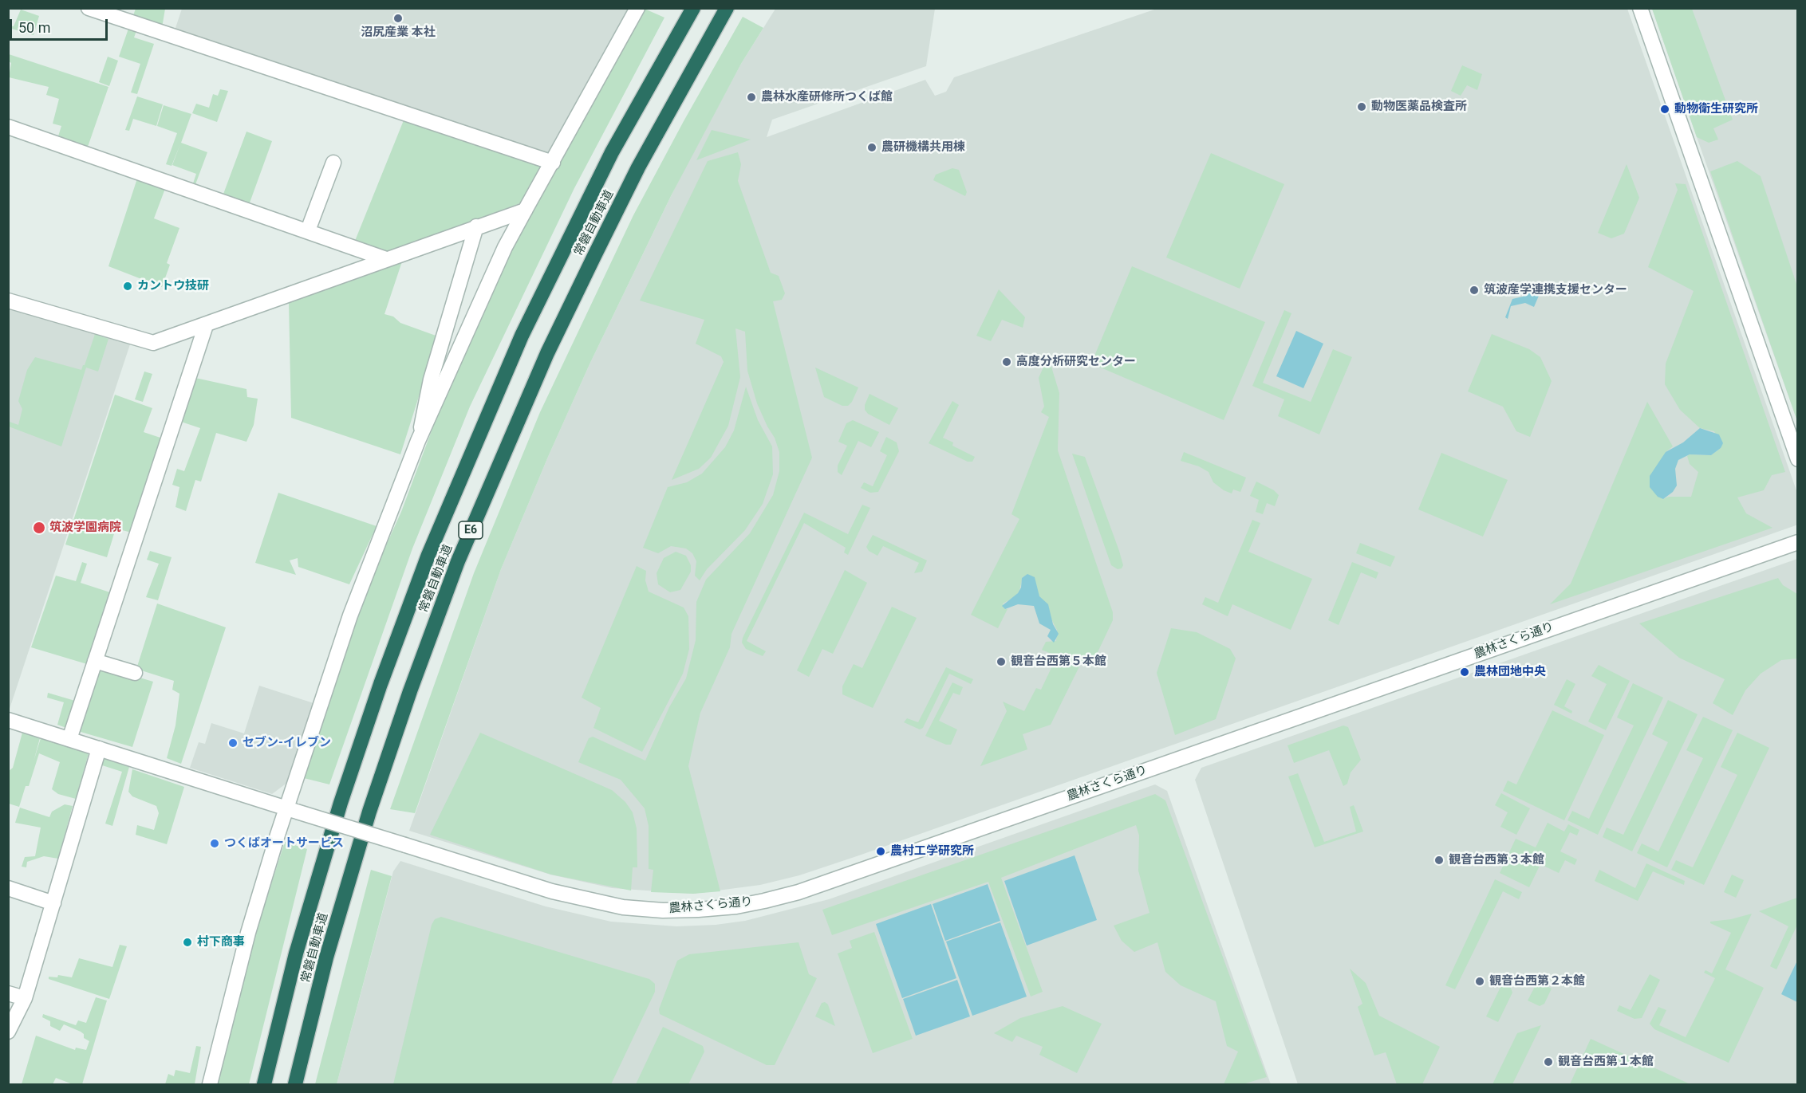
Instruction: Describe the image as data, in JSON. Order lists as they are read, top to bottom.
{
  "streets": {
    "highway": ["常磐自動車道", "E6"],
    "street": ["農林さくら通り"]
  },
  "places": [
    "沼尻産業 本社",
    "農林水産研修所つくば館",
    "動物医薬品検査所",
    "動物衛生研究所",
    "農研機構共用棟",
    "カントウ技研",
    "筑波産学連携支援センター",
    "高度分析研究センター",
    "筑波学園病院",
    "観音台西第５本館",
    "農林団地中央",
    "セブン-イレブン",
    "つくばオートサービス",
    "農村工学研究所",
    "観音台西第３本館",
    "村下商事",
    "観音台西第２本館",
    "観音台西第１本館"
  ],
  "scale_bar": "50 m"
}
